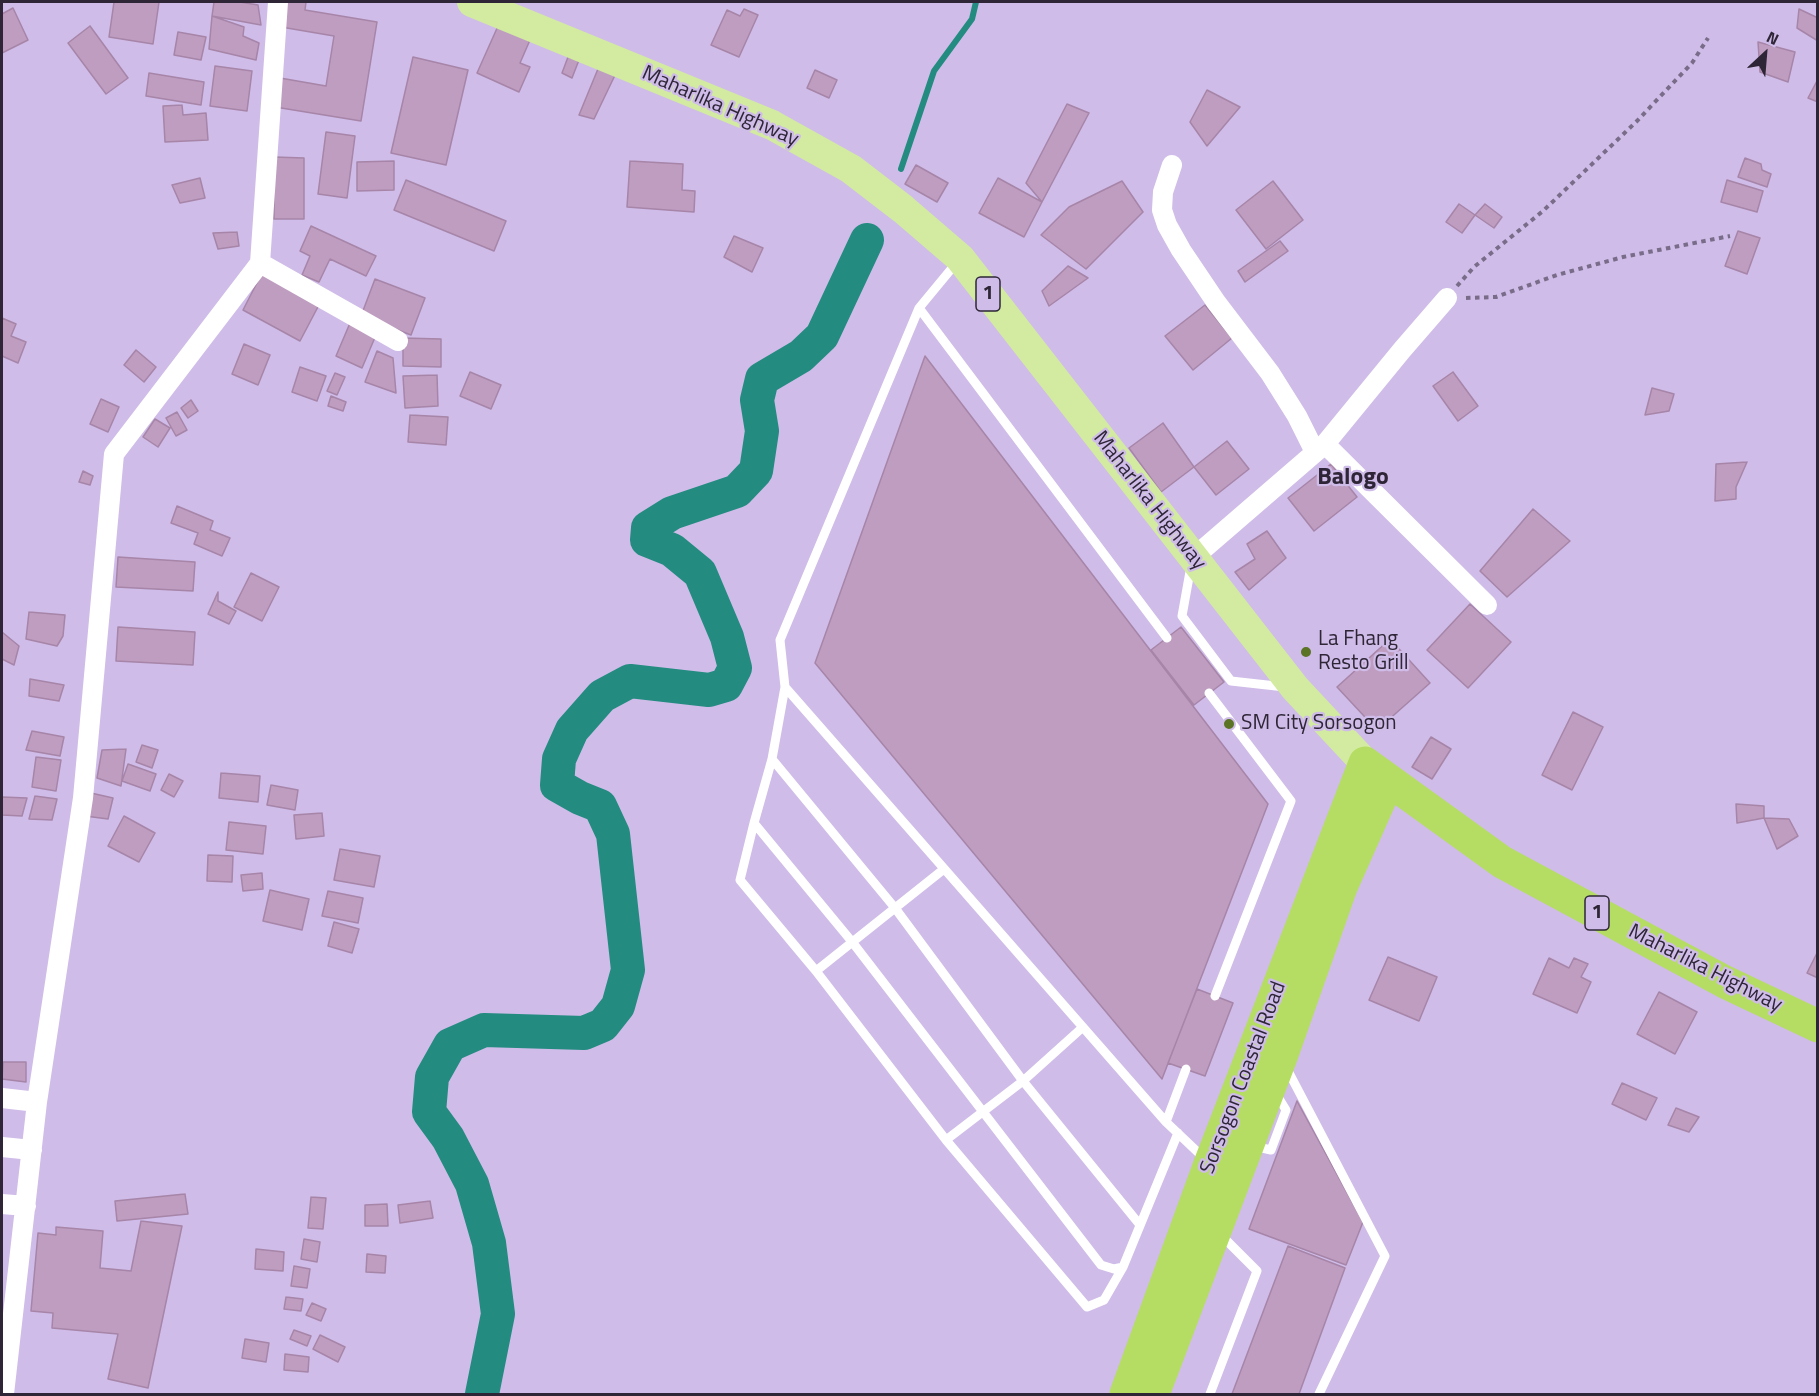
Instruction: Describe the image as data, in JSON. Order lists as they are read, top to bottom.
{
  "streets": {
    "highway": ["Maharlika Highway", "1", "Sorsogon Coastal Road"]
  },
  "crossings": [
    ["Maharlika Highway", "Sorsogon Coastal Road"]
  ],
  "districts": ["Balogo"],
  "places": ["La Fhang Resto Grill", "SM City Sorsogon"],
  "north": "top right"
}
